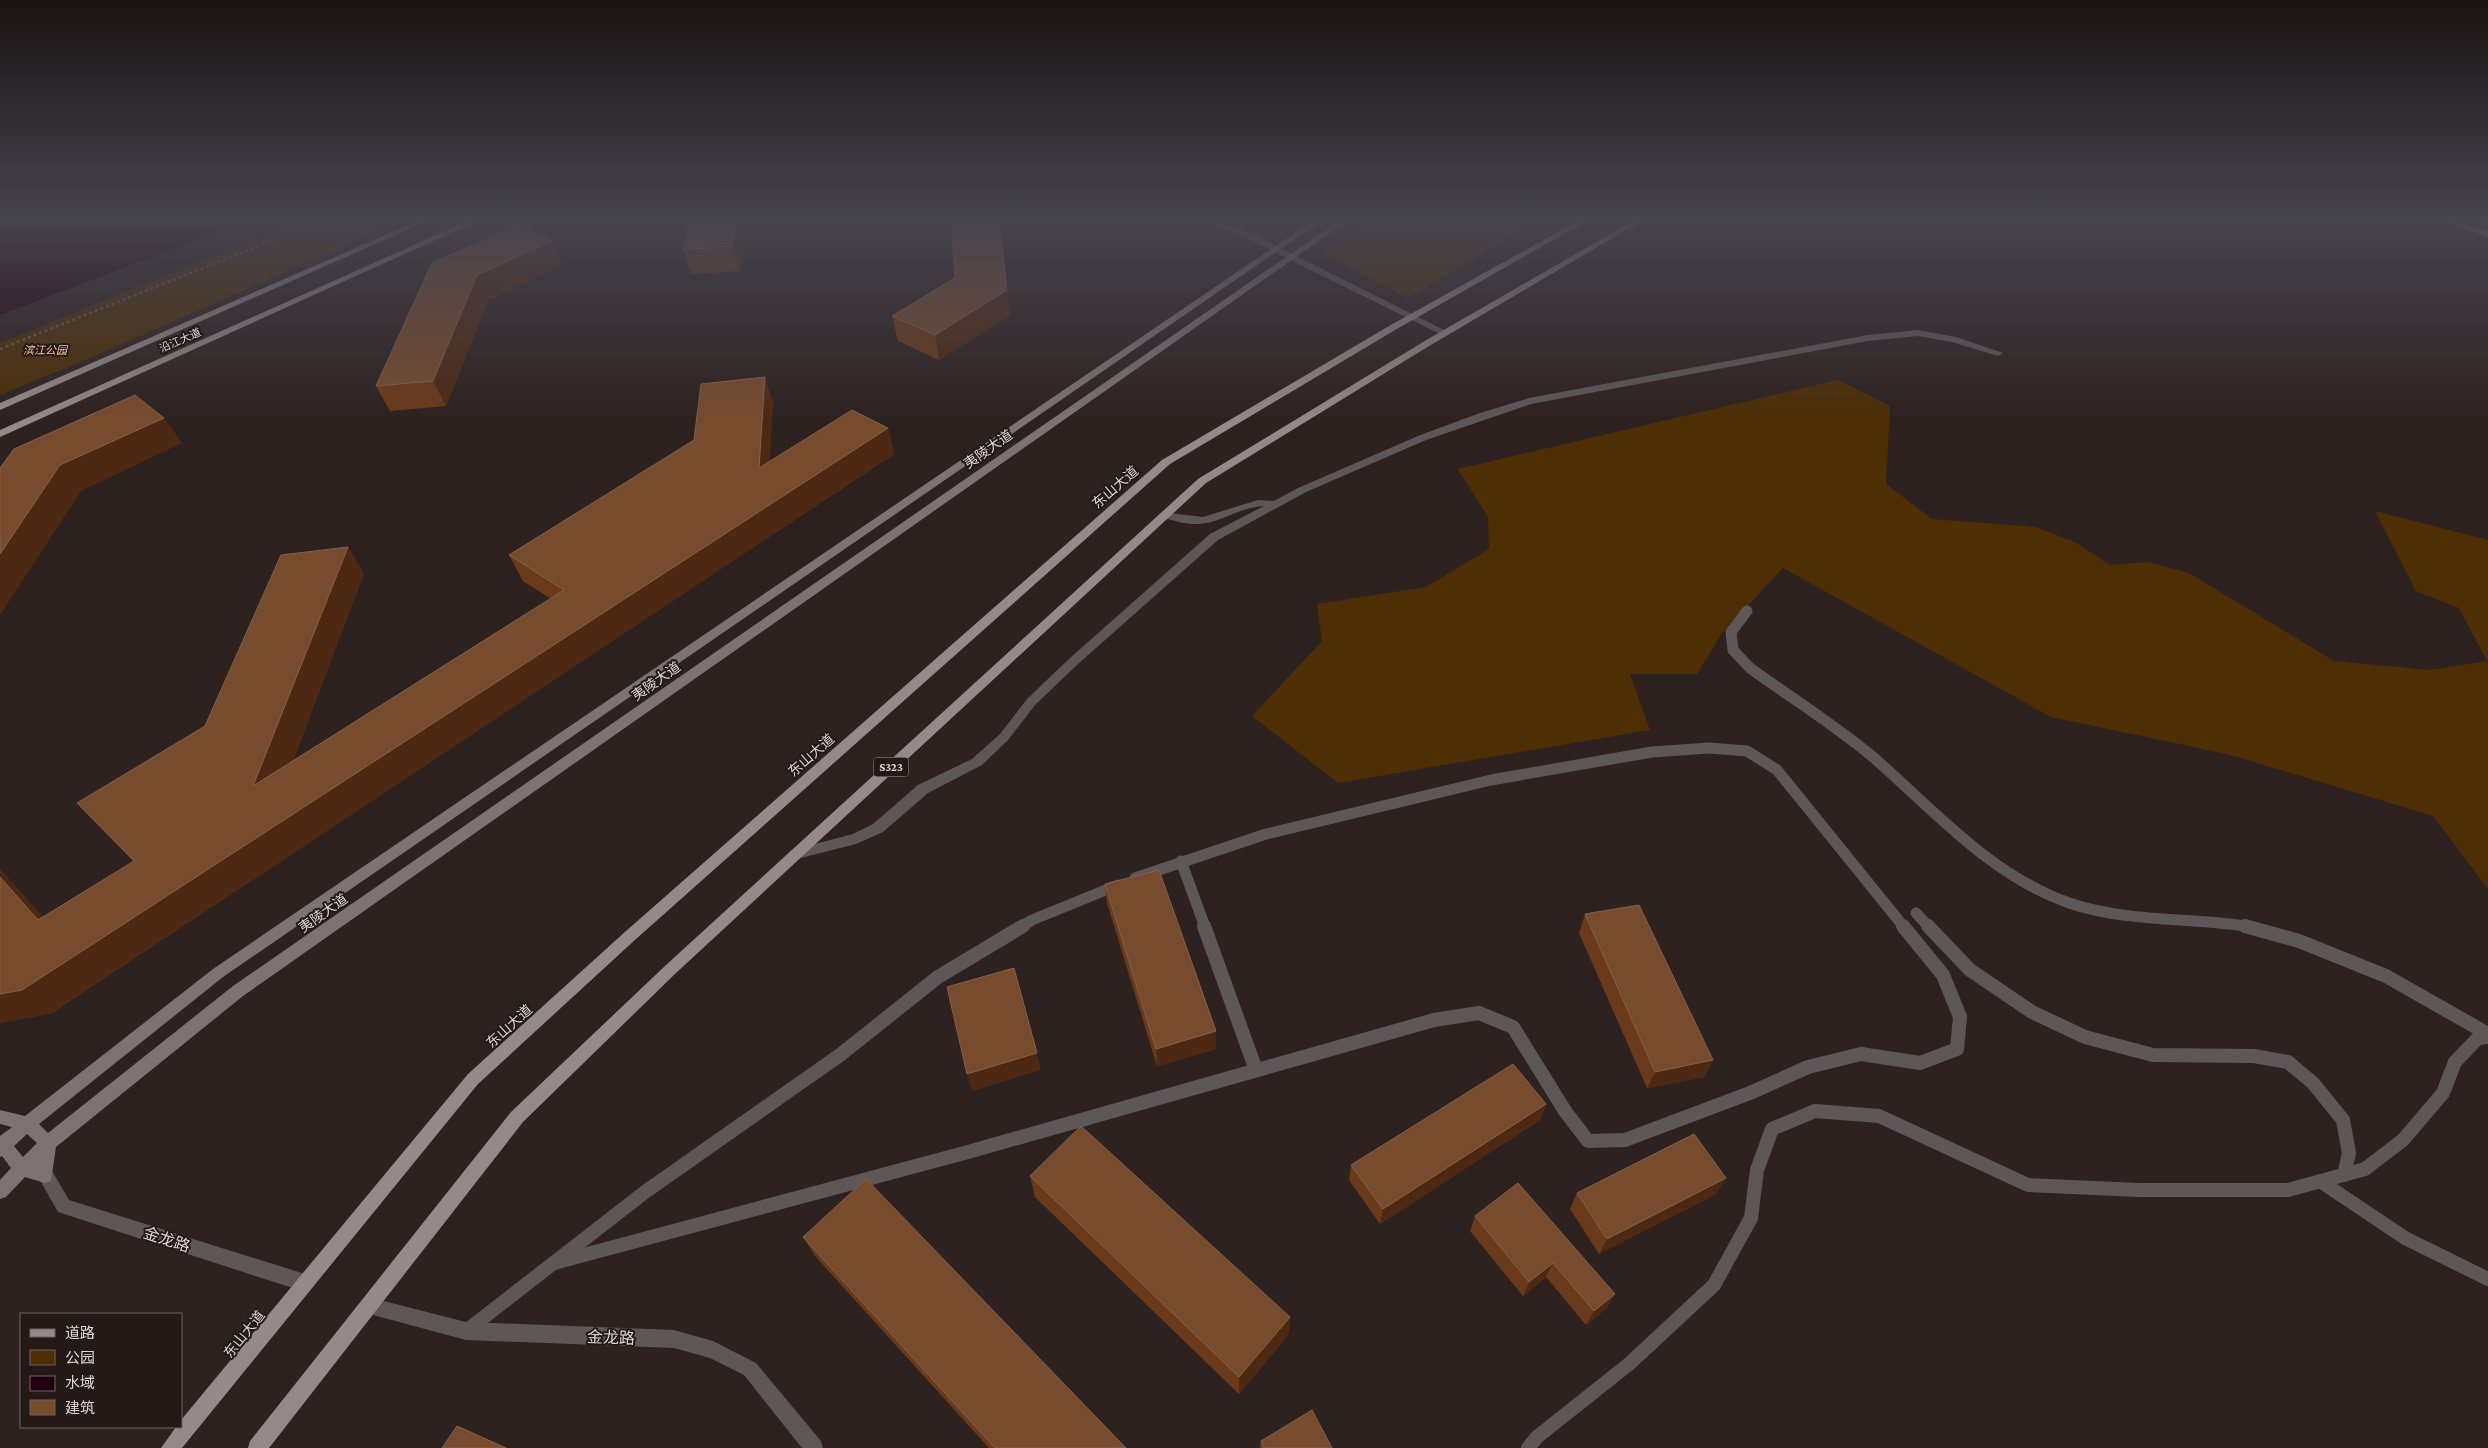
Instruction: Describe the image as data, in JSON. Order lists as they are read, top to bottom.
{
  "streets": {
    "main road": [
      "沿江大道",
      "夷陵大道",
      "东山大道",
      "S323"
    ],
    "street": ["金龙路"]
  },
  "crossings": [
    ["东山大道", "金龙路"],
    ["S323", "金龙路"]
  ],
  "parks": ["滨江公园"],
  "legend": [
    "道路",
    "公园",
    "水域",
    "建筑"
  ]
}
